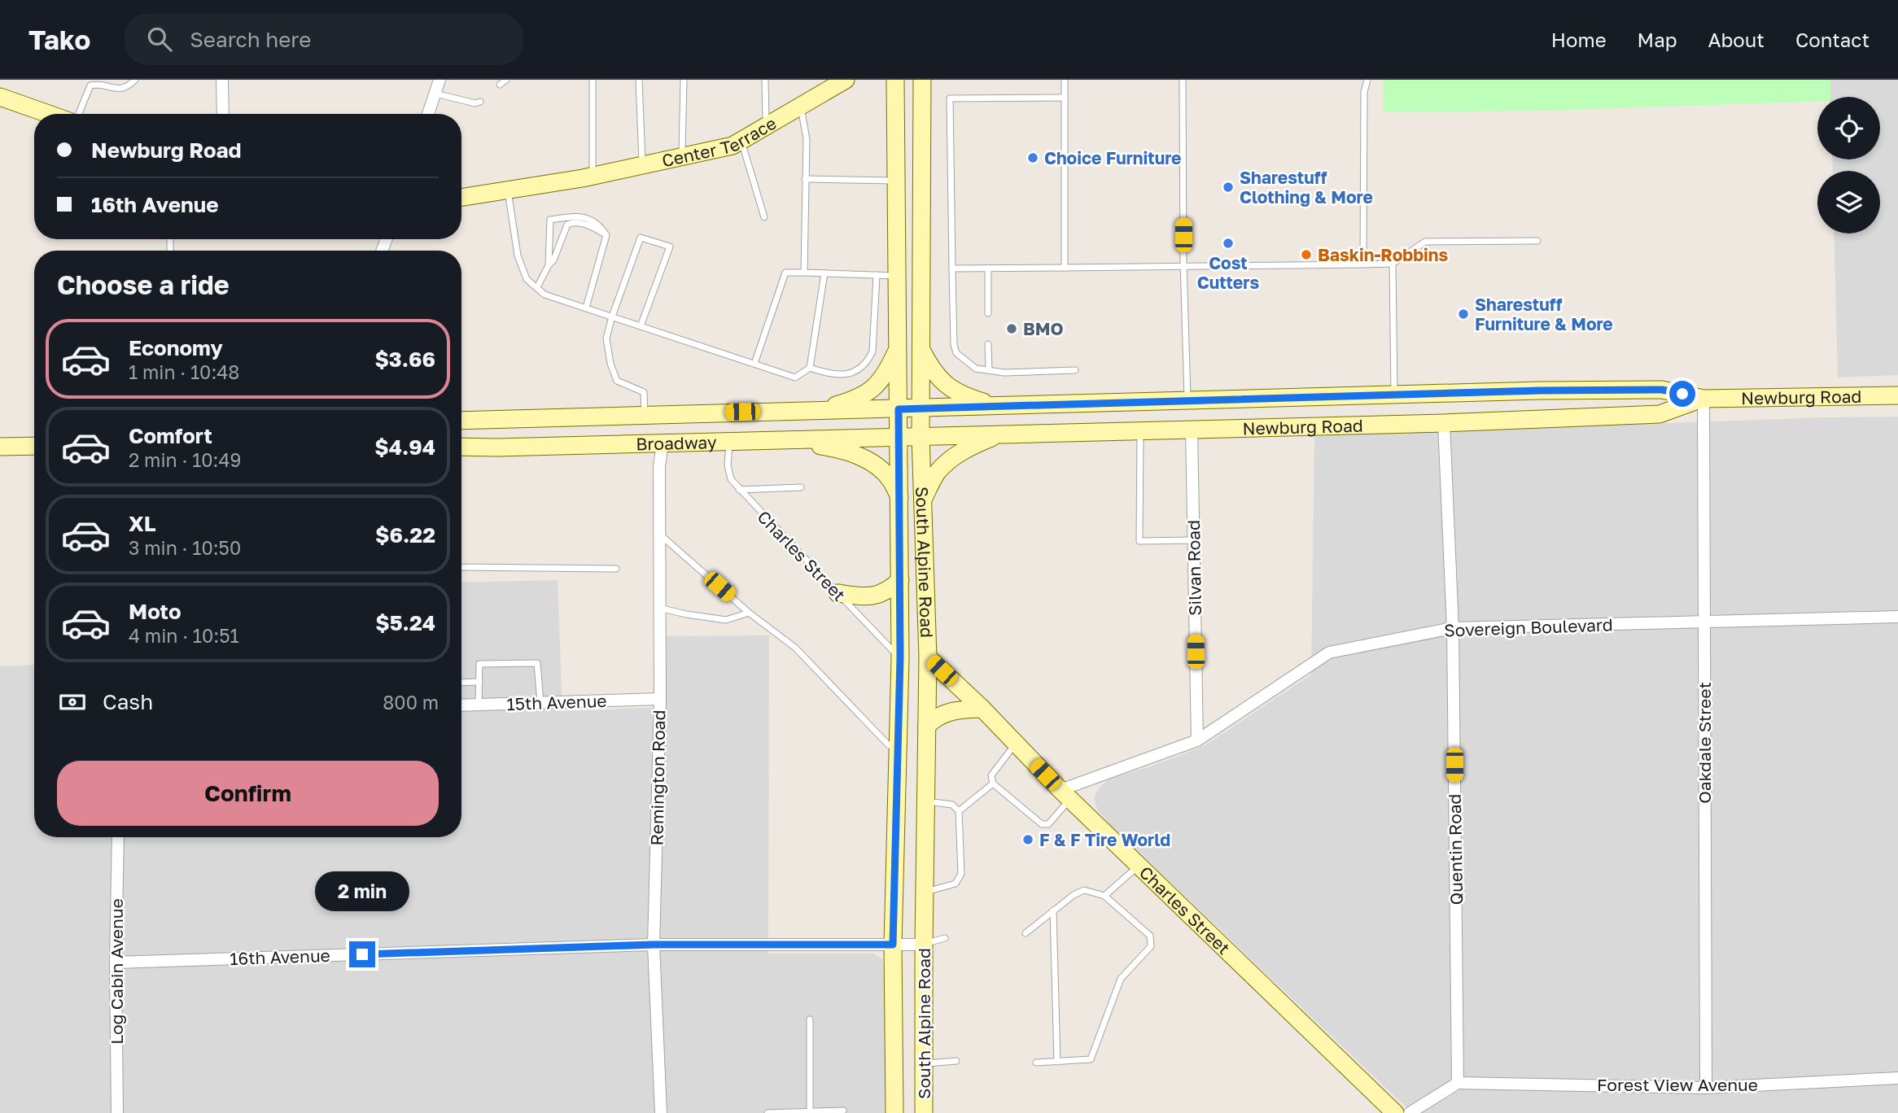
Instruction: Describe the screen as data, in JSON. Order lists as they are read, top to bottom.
{
  "streets": {
    "main road": [
      "Center Terrace",
      "Newburg Road",
      "Broadway",
      "Charles Street",
      "South Alpine Road"
    ],
    "street": [
      "Silvan Road",
      "Sovereign Boulevard",
      "15th Avenue",
      "Oakdale Street",
      "Remington Road",
      "Quentin Road",
      "16th Avenue",
      "Log Cabin Avenue",
      "Forest View Avenue"
    ]
  },
  "crossings": [
    ["Newburg Road", "Broadway"],
    ["Newburg Road", "South Alpine Road"],
    ["Newburg Road", "Silvan Road"],
    ["Newburg Road", "Oakdale Street"],
    ["Newburg Road", "Quentin Road"],
    ["Broadway", "Charles Street"],
    ["Broadway", "South Alpine Road"],
    ["Broadway", "Remington Road"],
    ["Charles Street", "South Alpine Road"],
    ["Charles Street", "Sovereign Boulevard"],
    ["South Alpine Road", "16th Avenue"],
    ["Silvan Road", "Sovereign Boulevard"],
    ["Sovereign Boulevard", "Oakdale Street"],
    ["Sovereign Boulevard", "Quentin Road"],
    ["15th Avenue", "Remington Road"],
    ["Oakdale Street", "Forest View Avenue"],
    ["Remington Road", "16th Avenue"],
    ["Quentin Road", "Forest View Avenue"],
    ["16th Avenue", "Log Cabin Avenue"]
  ],
  "places": [
    "Choice Furniture",
    "Sharestuff Clothing & More",
    "Cost Cutters",
    "Baskin-Robbins",
    "Sharestuff Furniture & More",
    "BMO",
    "F & F Tire World"
  ],
  "page": {
    "header": "Tako",
    "search": "Search here",
    "nav": [
      "Home",
      "Map",
      "About",
      "Contact"
    ],
    "banner": ["Newburg Road", "16th Avenue"],
    "heading": "Choose a ride",
    "list": [
      {
        "name": "Economy",
        "note": "1 min · 10:48",
        "value": "$3.66"
      },
      {
        "name": "Comfort",
        "note": "2 min · 10:49",
        "value": "$4.94"
      },
      {
        "name": "XL",
        "note": "3 min · 10:50",
        "value": "$6.22"
      },
      {
        "name": "Moto",
        "note": "4 min · 10:51",
        "value": "$5.24"
      }
    ],
    "pay": ["Cash", "800 m"],
    "buttons": "Confirm",
    "bubble": "2 min"
  }
}
